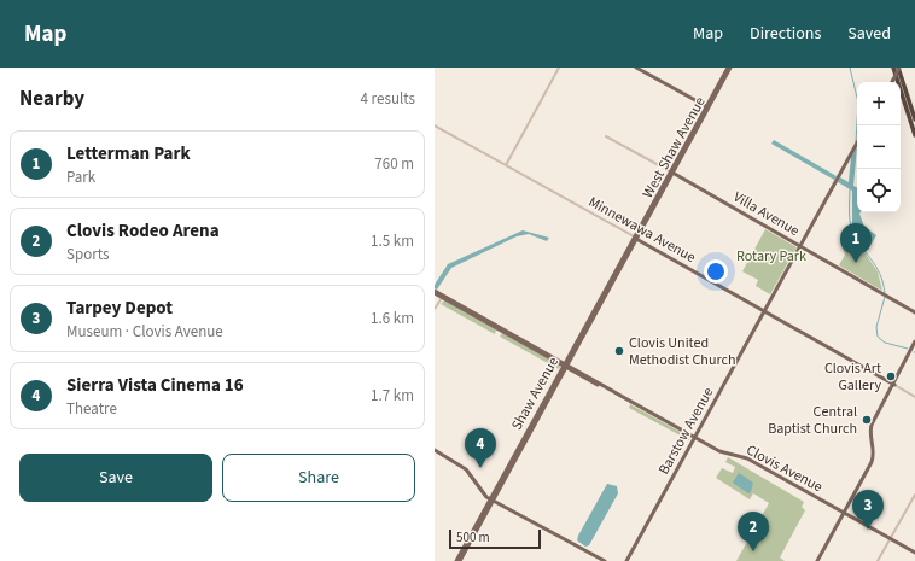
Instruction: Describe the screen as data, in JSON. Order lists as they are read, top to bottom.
{
  "streets": {
    "main road": [
      "West Shaw Avenue",
      "Villa Avenue",
      "Minnewawa Avenue",
      "Shaw Avenue",
      "Barstow Avenue",
      "Clovis Avenue"
    ]
  },
  "crossings": [
    ["West Shaw Avenue", "Villa Avenue"],
    ["West Shaw Avenue", "Minnewawa Avenue"],
    ["West Shaw Avenue", "Shaw Avenue"],
    ["Villa Avenue", "Barstow Avenue"],
    ["Minnewawa Avenue", "Shaw Avenue"],
    ["Minnewawa Avenue", "Barstow Avenue"],
    ["Shaw Avenue", "Clovis Avenue"],
    ["Barstow Avenue", "Clovis Avenue"]
  ],
  "parks": ["Rotary Park"],
  "places": ["Clovis United Methodist Church", "Clovis Art Gallery", "Central Baptist Church"],
  "scale_bar": "500 m",
  "page": {
    "header": "Map",
    "nav": ["Map", "Directions", "Saved"],
    "heading": ["Nearby", "4 results"],
    "map_buttons": ["+", "−"],
    "list": [
      {
        "mark": "1",
        "name": "Letterman Park",
        "note": "Park",
        "value": "760 m"
      },
      {
        "mark": "2",
        "name": "Clovis Rodeo Arena",
        "note": "Sports",
        "value": "1.5 km"
      },
      {
        "mark": "3",
        "name": "Tarpey Depot",
        "note": "Museum · Clovis Avenue",
        "value": "1.6 km"
      },
      {
        "mark": "4",
        "name": "Sierra Vista Cinema 16",
        "note": "Theatre",
        "value": "1.7 km"
      }
    ],
    "pins": [
      "1",
      "4",
      "3",
      "2"
    ],
    "buttons": ["Save", "Share"],
    "scale": "500 m"
  }
}
